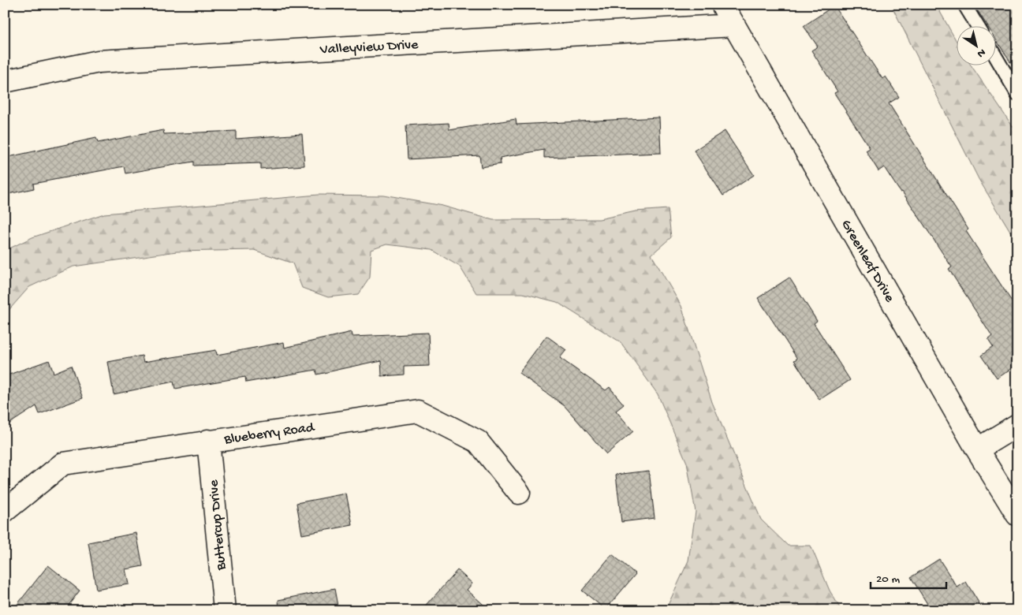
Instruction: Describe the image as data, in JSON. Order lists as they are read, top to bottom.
{
  "streets": {
    "street": [
      "Valleyview Drive",
      "Greenleaf Drive",
      "Blueberry Road",
      "Buttercup Drive"
    ]
  },
  "crossings": [
    ["Valleyview Drive", "Greenleaf Drive"],
    ["Blueberry Road", "Buttercup Drive"]
  ],
  "scale_bar": "20 m",
  "north": "bottom right"
}
